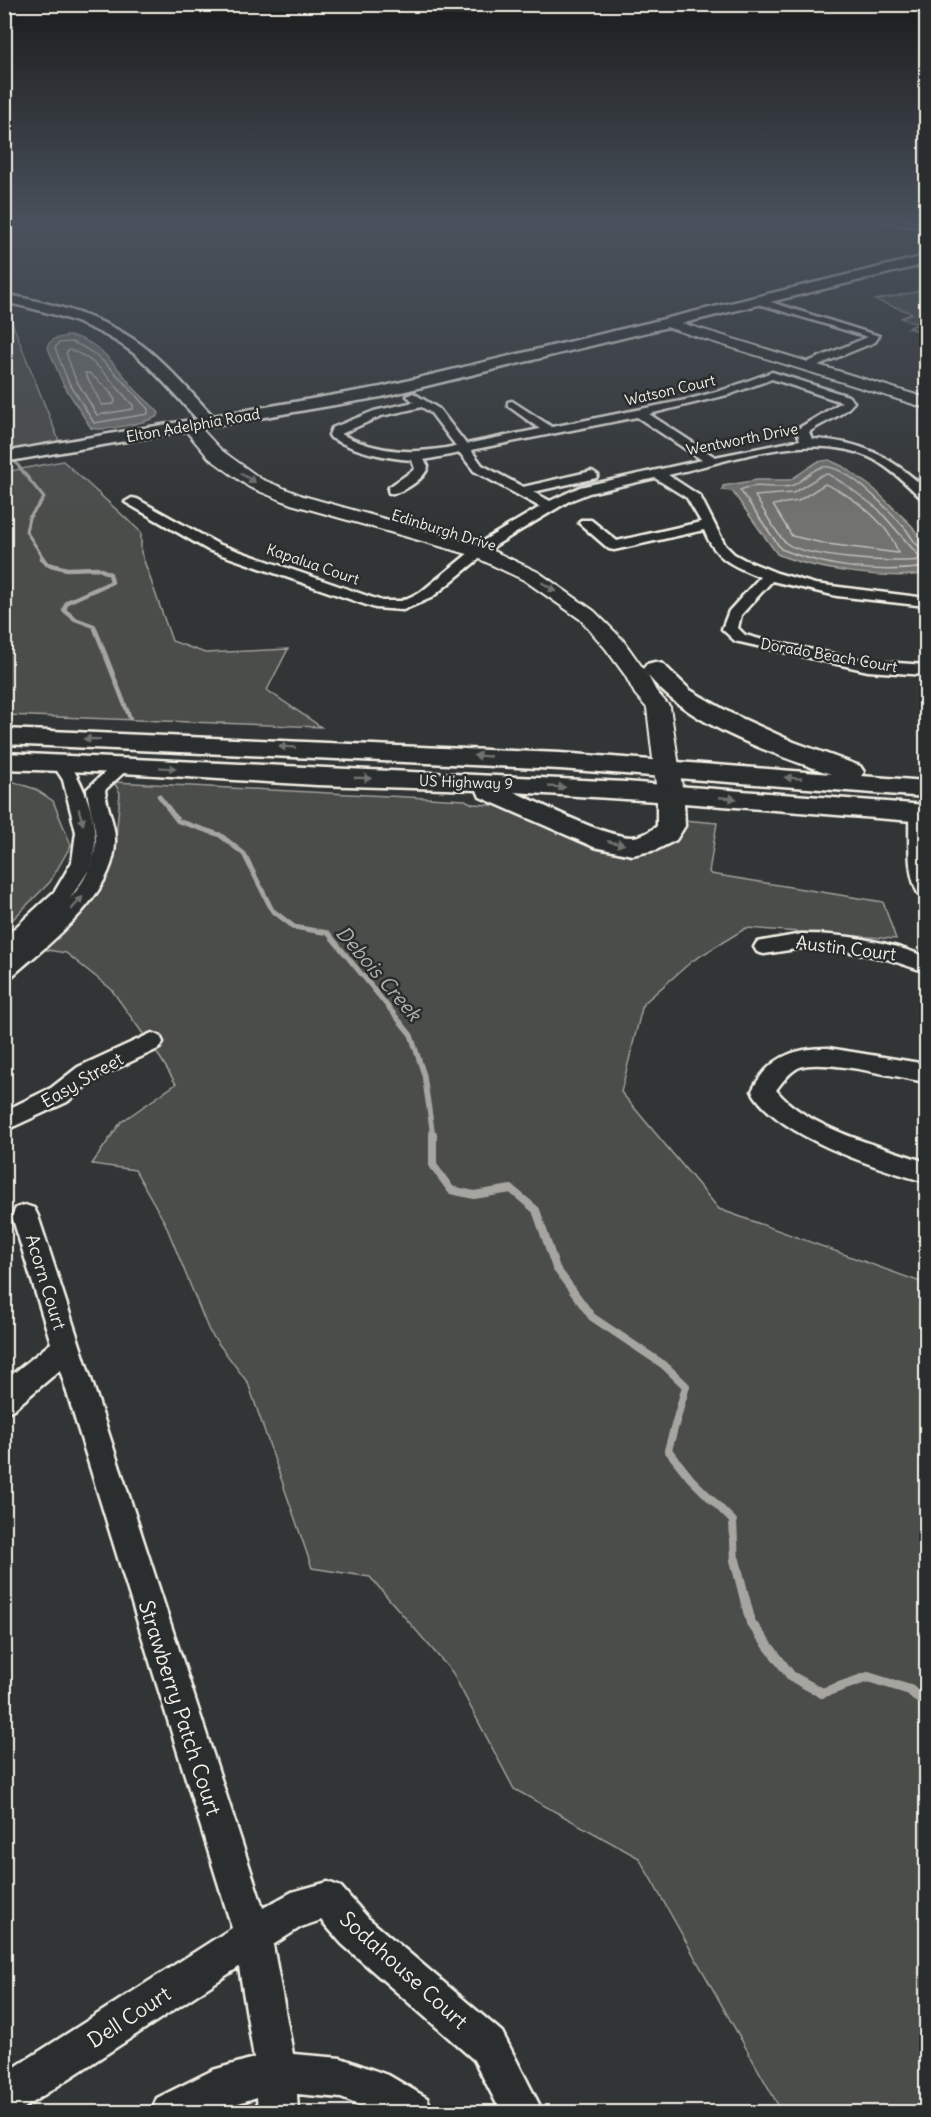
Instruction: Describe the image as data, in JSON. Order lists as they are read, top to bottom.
{
  "streets": {
    "main road": ["Elton Adelphia Road", "Edinburgh Drive", "US Highway 9"],
    "street": [
      "Watson Court",
      "Wentworth Drive",
      "Kapalua Court",
      "Dorado Beach Court",
      "Austin Court",
      "Easy Street",
      "Acorn Court",
      "Strawberry Patch Court",
      "Sodahouse Court",
      "Dell Court"
    ]
  },
  "crossings": [
    ["Watson Court", "Wentworth Drive"],
    ["Elton Adelphia Road", "Edinburgh Drive"],
    ["Wentworth Drive", "Edinburgh Drive"],
    ["Wentworth Drive", "Kapalua Court"],
    ["Edinburgh Drive", "Kapalua Court"],
    ["Edinburgh Drive", "US Highway 9"],
    ["Acorn Court", "Strawberry Patch Court"],
    ["Strawberry Patch Court", "Sodahouse Court"],
    ["Strawberry Patch Court", "Dell Court"],
    ["Sodahouse Court", "Dell Court"]
  ],
  "water": ["Debois Creek"]
}
